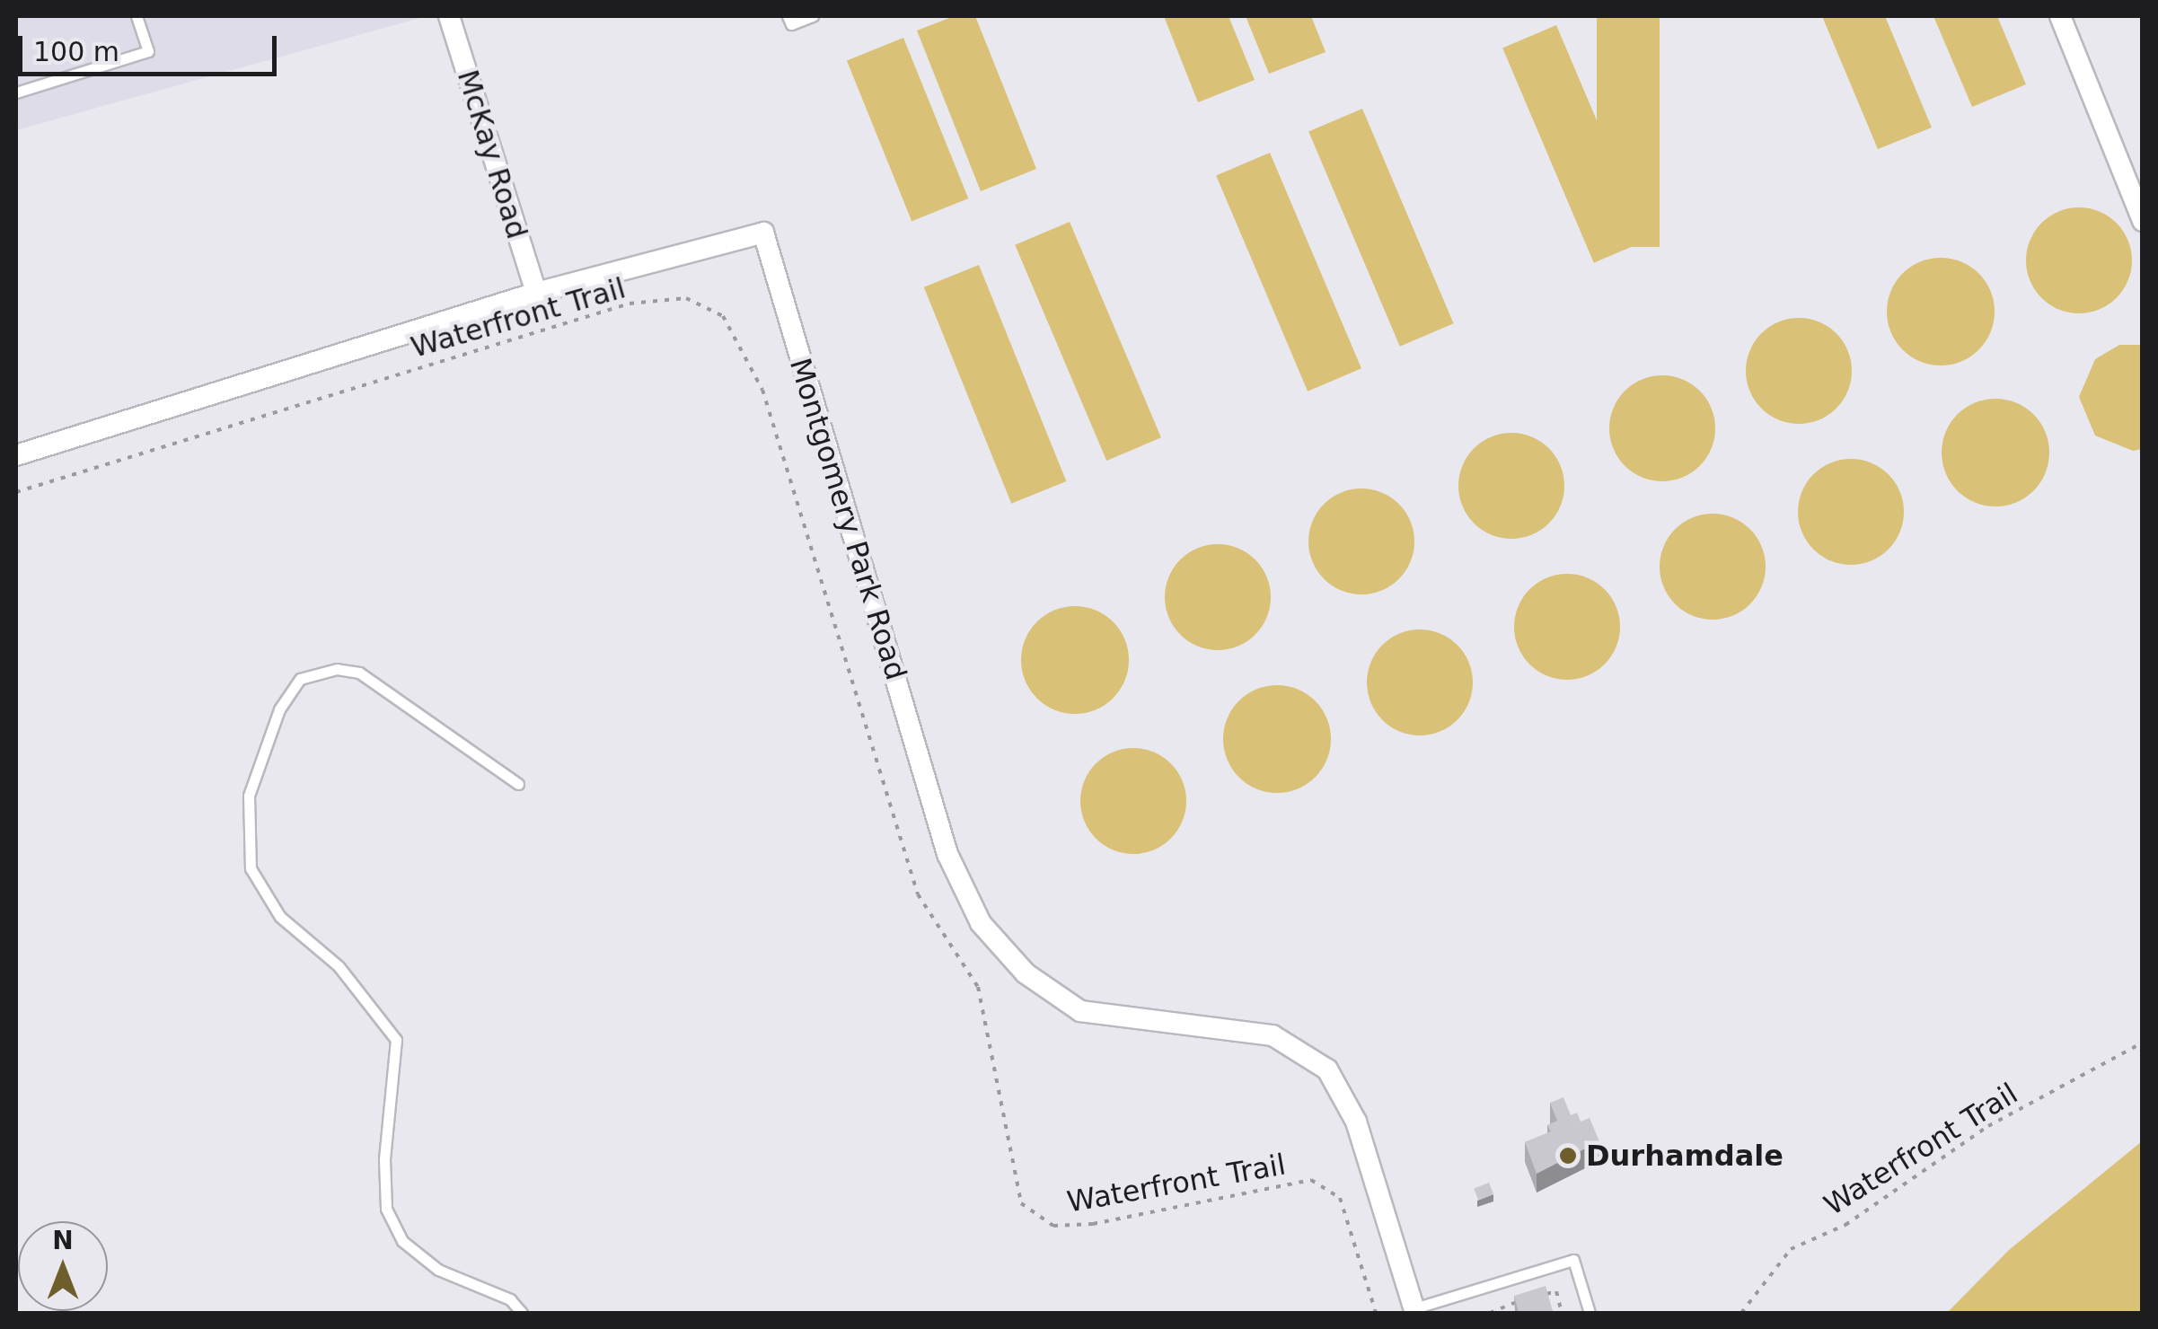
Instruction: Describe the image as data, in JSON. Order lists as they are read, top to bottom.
{
  "streets": {
    "street": ["McKay Road", "Montgomery Park Road"],
    "path": ["Waterfront Trail"]
  },
  "crossings": [
    ["McKay Road", "Montgomery Park Road"]
  ],
  "places": ["Durhamdale"],
  "scale_bar": "100 m",
  "north": "top"
}
